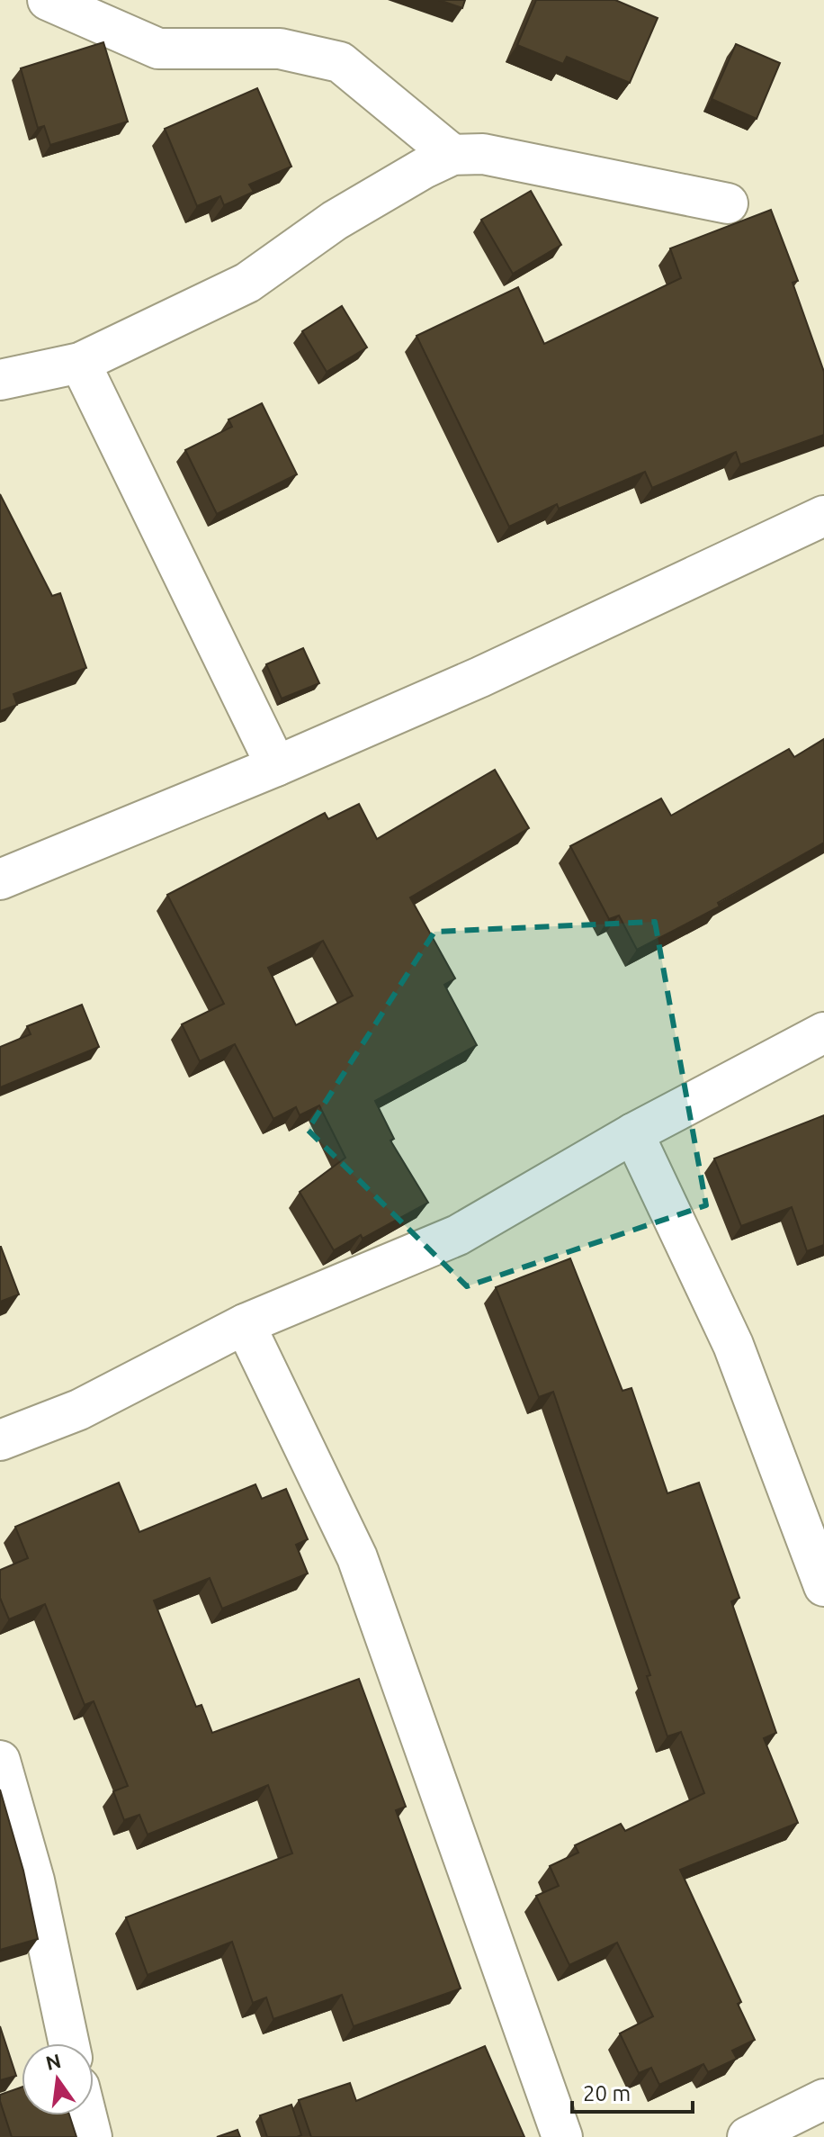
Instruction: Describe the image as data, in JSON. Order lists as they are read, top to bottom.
{
  "scale_bar": "20 m",
  "north": "top"
}
